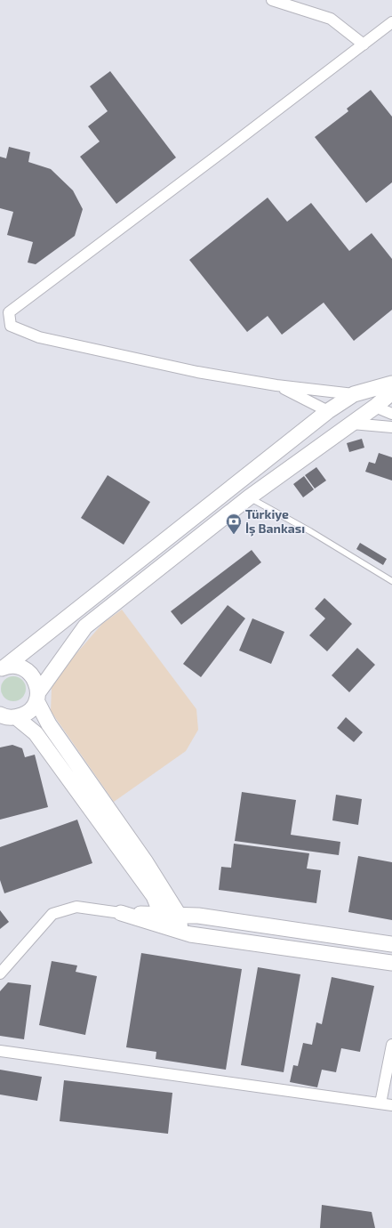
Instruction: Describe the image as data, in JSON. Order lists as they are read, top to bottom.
{
  "places": {
    "bank": ["Türkiye İş Bankası"]
  }
}
